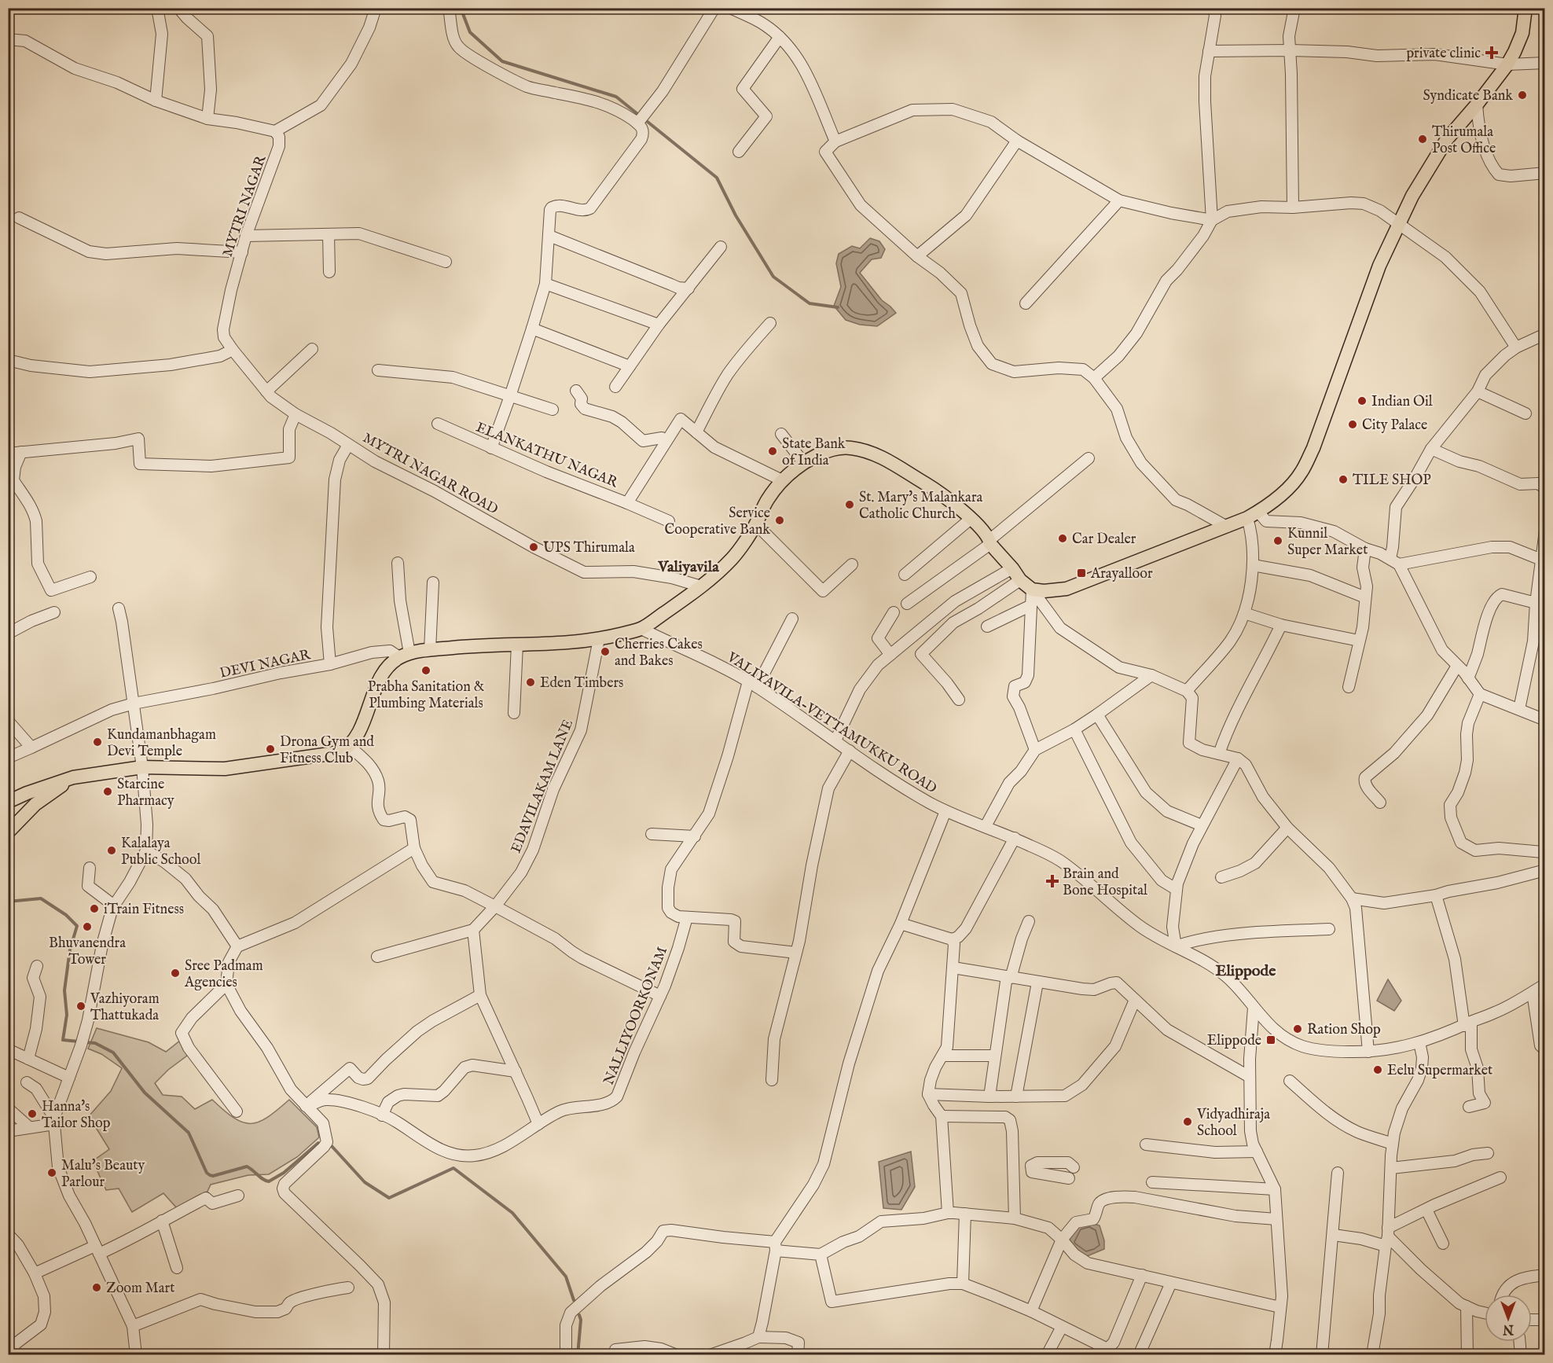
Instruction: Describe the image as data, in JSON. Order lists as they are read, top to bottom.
{
  "streets": {
    "street": [
      "MYTRI NAGAR",
      "ELANKATHU NAGAR",
      "MYTRI NAGAR ROAD",
      "DEVI NAGAR",
      "VALIYAVILA-VETTAMUKKU ROAD",
      "EDAVILAKAM LANE",
      "NALLIYOORKONAM"
    ]
  },
  "crossings": [
    ["MYTRI NAGAR", "MYTRI NAGAR ROAD"]
  ],
  "districts": ["Valiyavila", "Elippode"],
  "places": {
    "health": ["private clinic", "Brain and Bone Hospital"],
    "other": [
      "Syndicate Bank",
      "Thirumala Post Office",
      "Indian Oil",
      "City Palace",
      "State Bank of India",
      "TILE SHOP",
      "St. Mary's Malankara Catholic Church",
      "Service Cooperative Bank",
      "Car Dealer",
      "Kunnil Super Market",
      "UPS Thirumala",
      "Cherries Cakes and Bakes",
      "Prabha Sanitation & Plumbing Materials",
      "Eden Timbers",
      "Kundamanbhagam Devi Temple",
      "Drona Gym and Fitness Club",
      "Starcine Pharmacy",
      "Kalalaya Public School",
      "iTrain Fitness",
      "Bhuvanendra Tower",
      "Sree Padmam Agencies",
      "Vazhiyoram Thattukada",
      "Ration Shop",
      "Eelu Supermarket",
      "Hanna's Tailor Shop",
      "Vidyadhiraja School",
      "Malu's Beauty Parlour",
      "Zoom Mart"
    ],
    "transit": ["Arayalloor", "Elippode"]
  },
  "north": "bottom"
}
